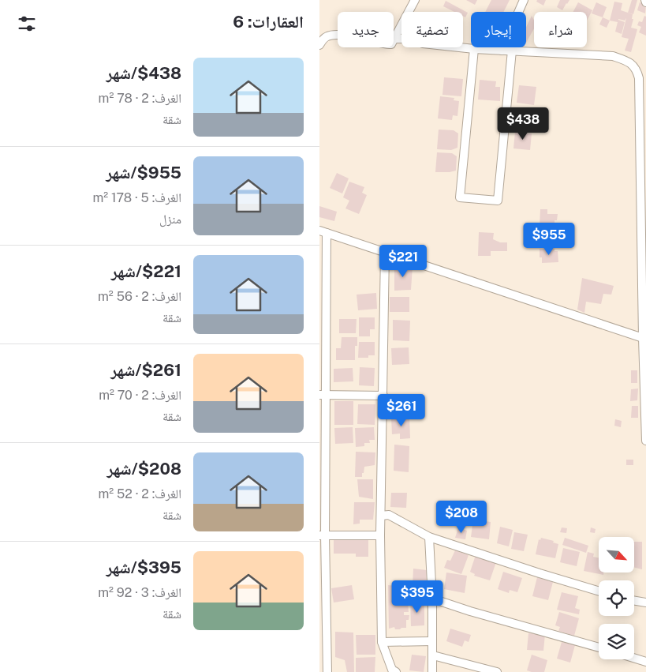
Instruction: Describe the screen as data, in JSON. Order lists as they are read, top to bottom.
{
  "north": "bottom right",
  "page": {
    "heading": "العقارات: 6",
    "chip": [
      "شراء",
      "إيجار",
      "تصفية",
      "جديد"
    ],
    "list": [
      {
        "name": "$438/شهر",
        "note": "الغرف: 2 · 78 m² · شقة"
      },
      {
        "name": "$955/شهر",
        "note": "الغرف: 5 · 178 m² · منزل"
      },
      {
        "name": "$221/شهر",
        "note": "الغرف: 2 · 56 m² · شقة"
      },
      {
        "name": "$261/شهر",
        "note": "الغرف: 2 · 70 m² · شقة"
      },
      {
        "name": "$208/شهر",
        "note": "الغرف: 2 · 52 m² · شقة"
      },
      {
        "name": "$395/شهر",
        "note": "الغرف: 3 · 92 m² · شقة"
      }
    ],
    "price": [
      "$438",
      "$955",
      "$221",
      "$261",
      "$208",
      "$395"
    ]
  }
}
